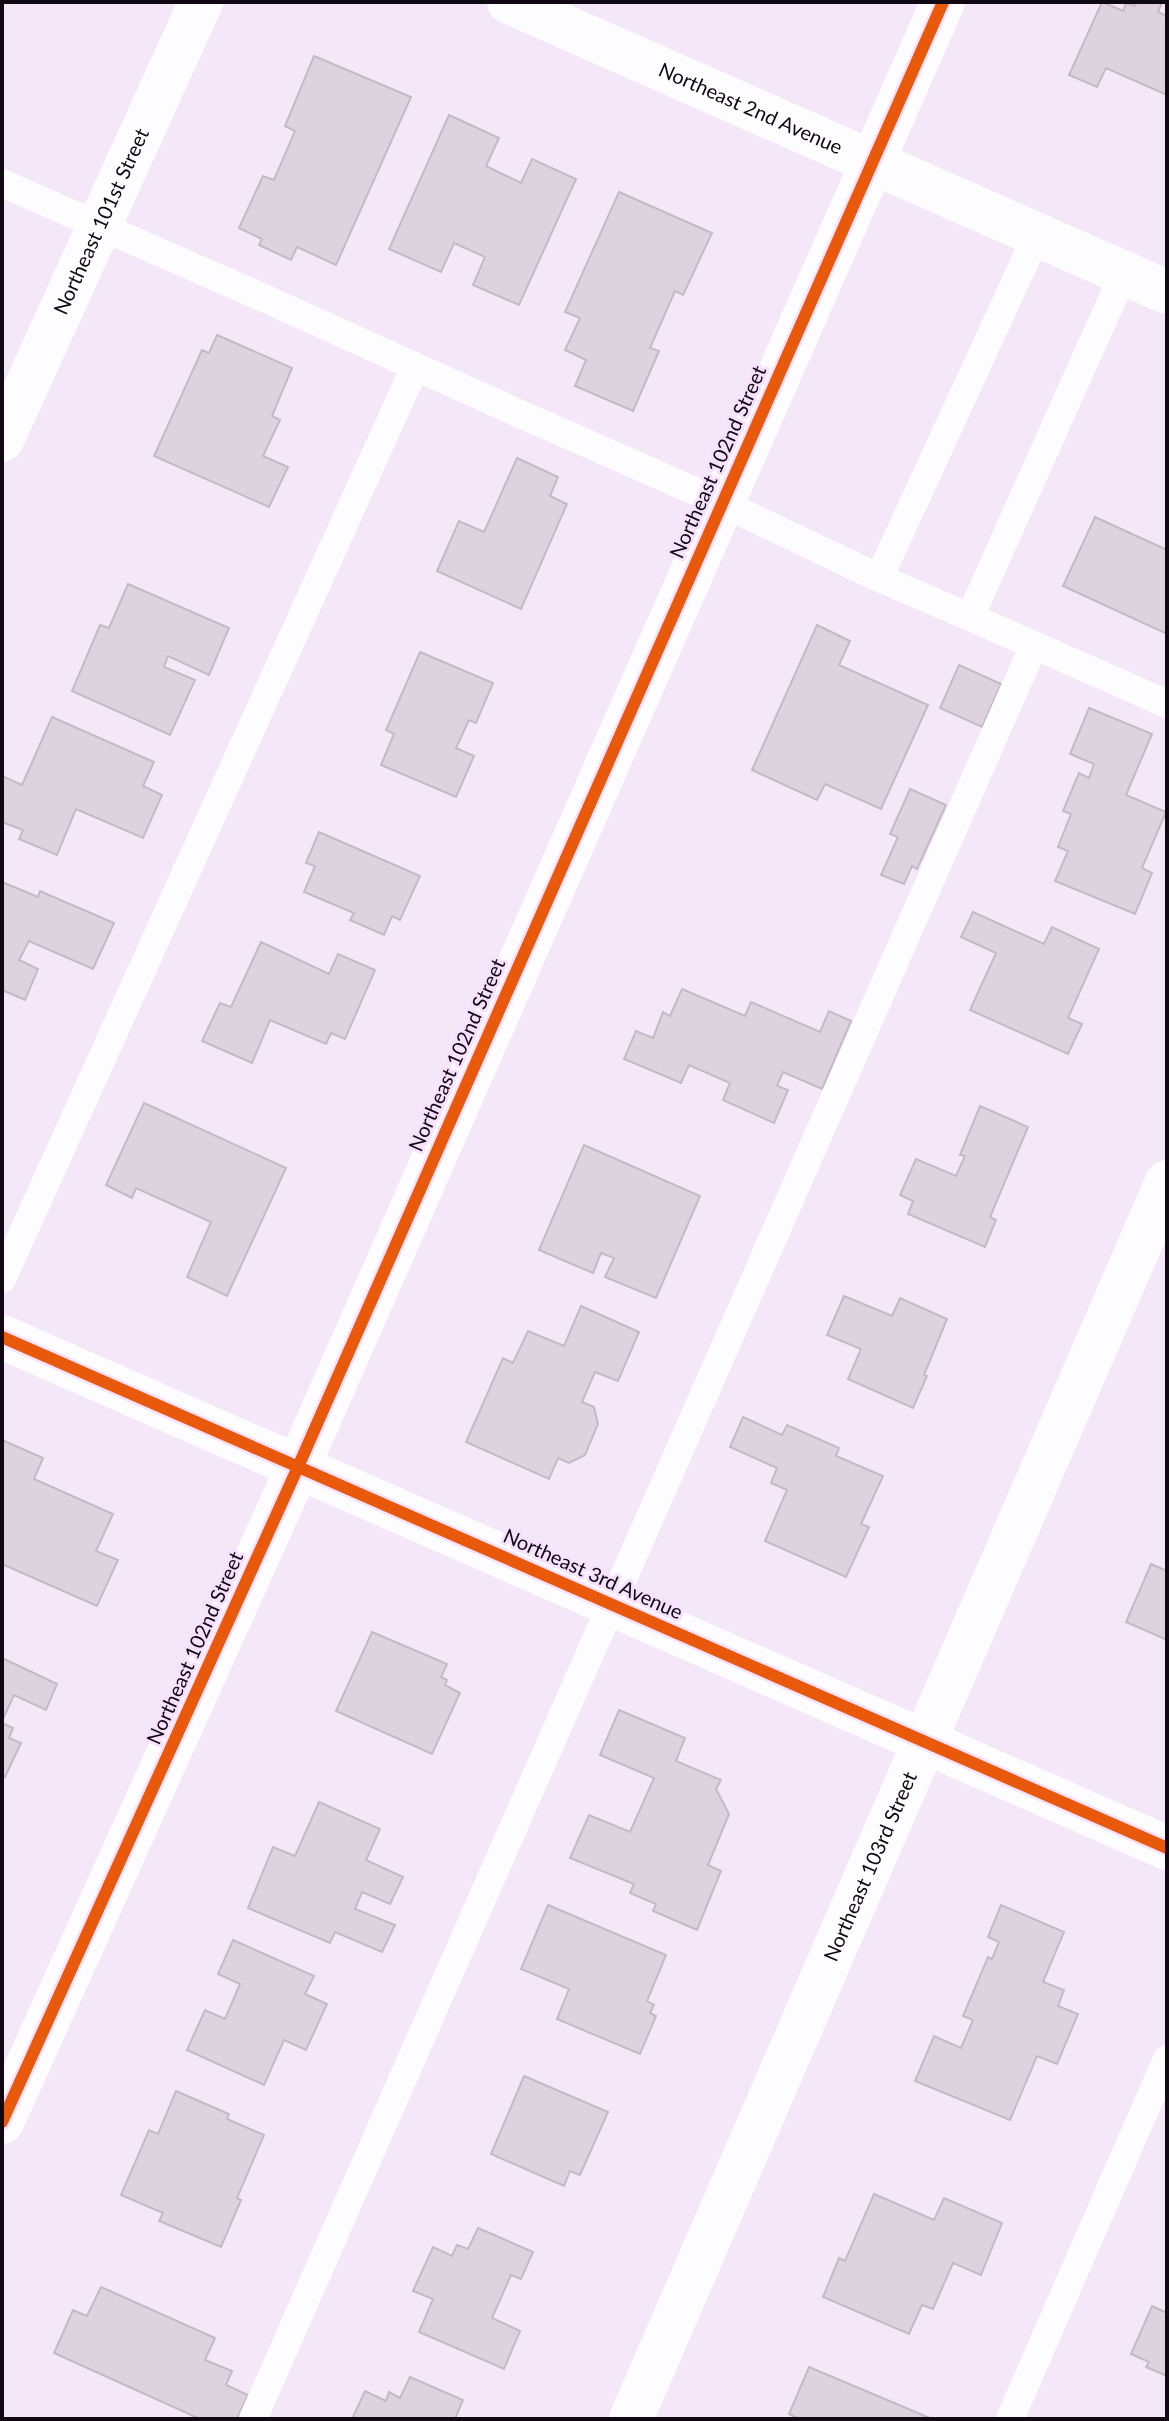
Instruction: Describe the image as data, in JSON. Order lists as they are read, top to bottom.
{
  "streets": {
    "street": [
      "Northeast 2nd Avenue",
      "Northeast 101st Street",
      "Northeast 102nd Street",
      "Northeast 3rd Avenue",
      "Northeast 103rd Street"
    ]
  },
  "crossings": [
    ["Northeast 2nd Avenue", "Northeast 102nd Street"],
    ["Northeast 102nd Street", "Northeast 3rd Avenue"],
    ["Northeast 3rd Avenue", "Northeast 103rd Street"]
  ]
}
